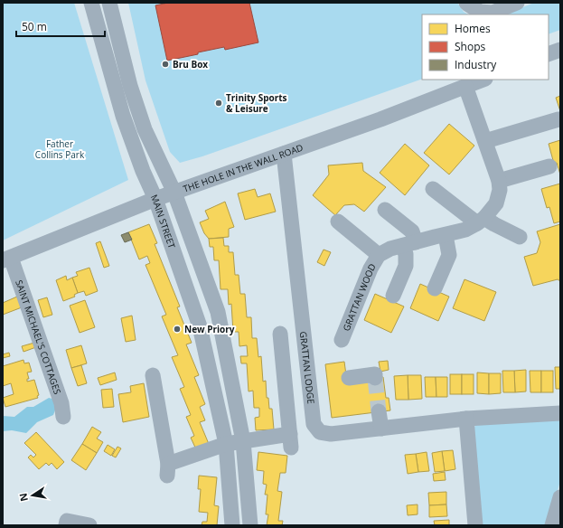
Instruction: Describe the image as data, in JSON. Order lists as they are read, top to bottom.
{
  "streets": {
    "street": [
      "THE HOLE IN THE WALL ROAD",
      "MAIN STREET",
      "GRATTAN WOOD",
      "SAINT MICHAEL'S COTTAGES",
      "GRATTAN LODGE"
    ]
  },
  "crossings": [
    ["THE HOLE IN THE WALL ROAD", "MAIN STREET"],
    ["THE HOLE IN THE WALL ROAD", "GRATTAN WOOD"],
    ["THE HOLE IN THE WALL ROAD", "SAINT MICHAEL'S COTTAGES"],
    ["THE HOLE IN THE WALL ROAD", "GRATTAN LODGE"]
  ],
  "parks": ["Father Collins Park"],
  "places": ["Bru Box", "Trinity Sports & Leisure", "New Priory"],
  "legend": ["Homes", "Shops", "Industry"],
  "scale_bar": "50 m",
  "north": "left"
}
